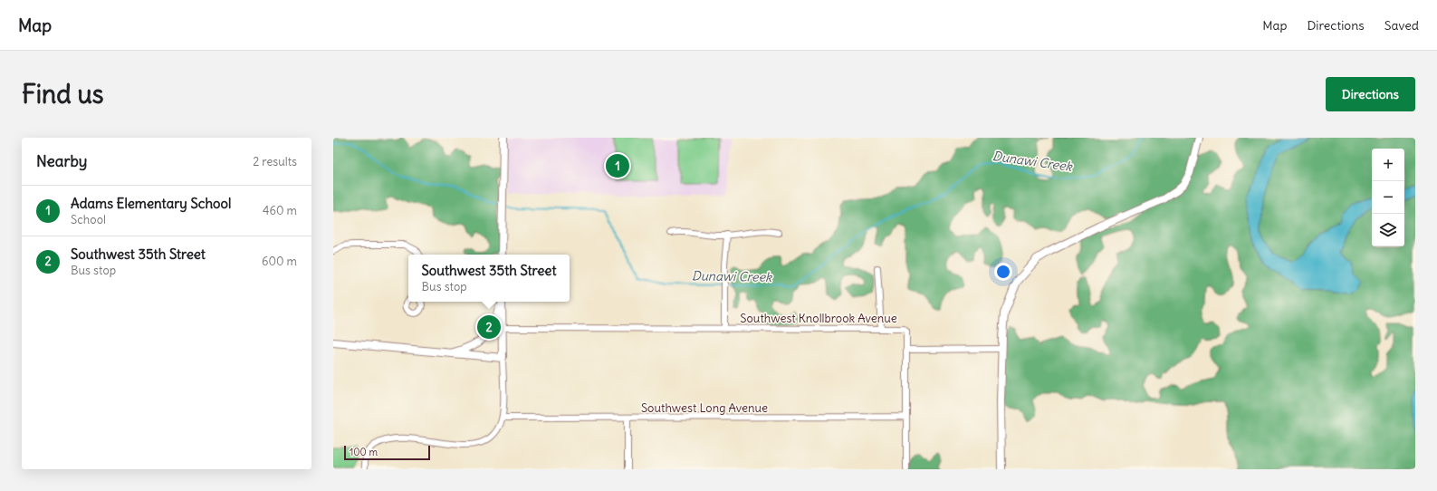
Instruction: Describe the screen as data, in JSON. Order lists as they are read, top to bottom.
{
  "streets": {
    "street": ["Southwest Knollbrook Avenue", "Southwest Long Avenue"]
  },
  "water": ["Dunawi Creek"],
  "scale_bar": "100 m",
  "page": {
    "header": "Map",
    "nav": ["Map", "Directions", "Saved"],
    "buttons": "Directions",
    "title": "Find us",
    "heading": ["Nearby", "2 results"],
    "map_buttons": ["+", "−"],
    "pins": ["1", "2"],
    "list": [
      {
        "mark": "1",
        "name": "Adams Elementary School",
        "note": "School",
        "value": "460 m"
      },
      {
        "mark": "2",
        "name": "Southwest 35th Street",
        "note": "Bus stop",
        "value": "600 m"
      }
    ],
    "popup": ["Southwest 35th Street", "Bus stop"],
    "scale": "100 m"
  }
}
